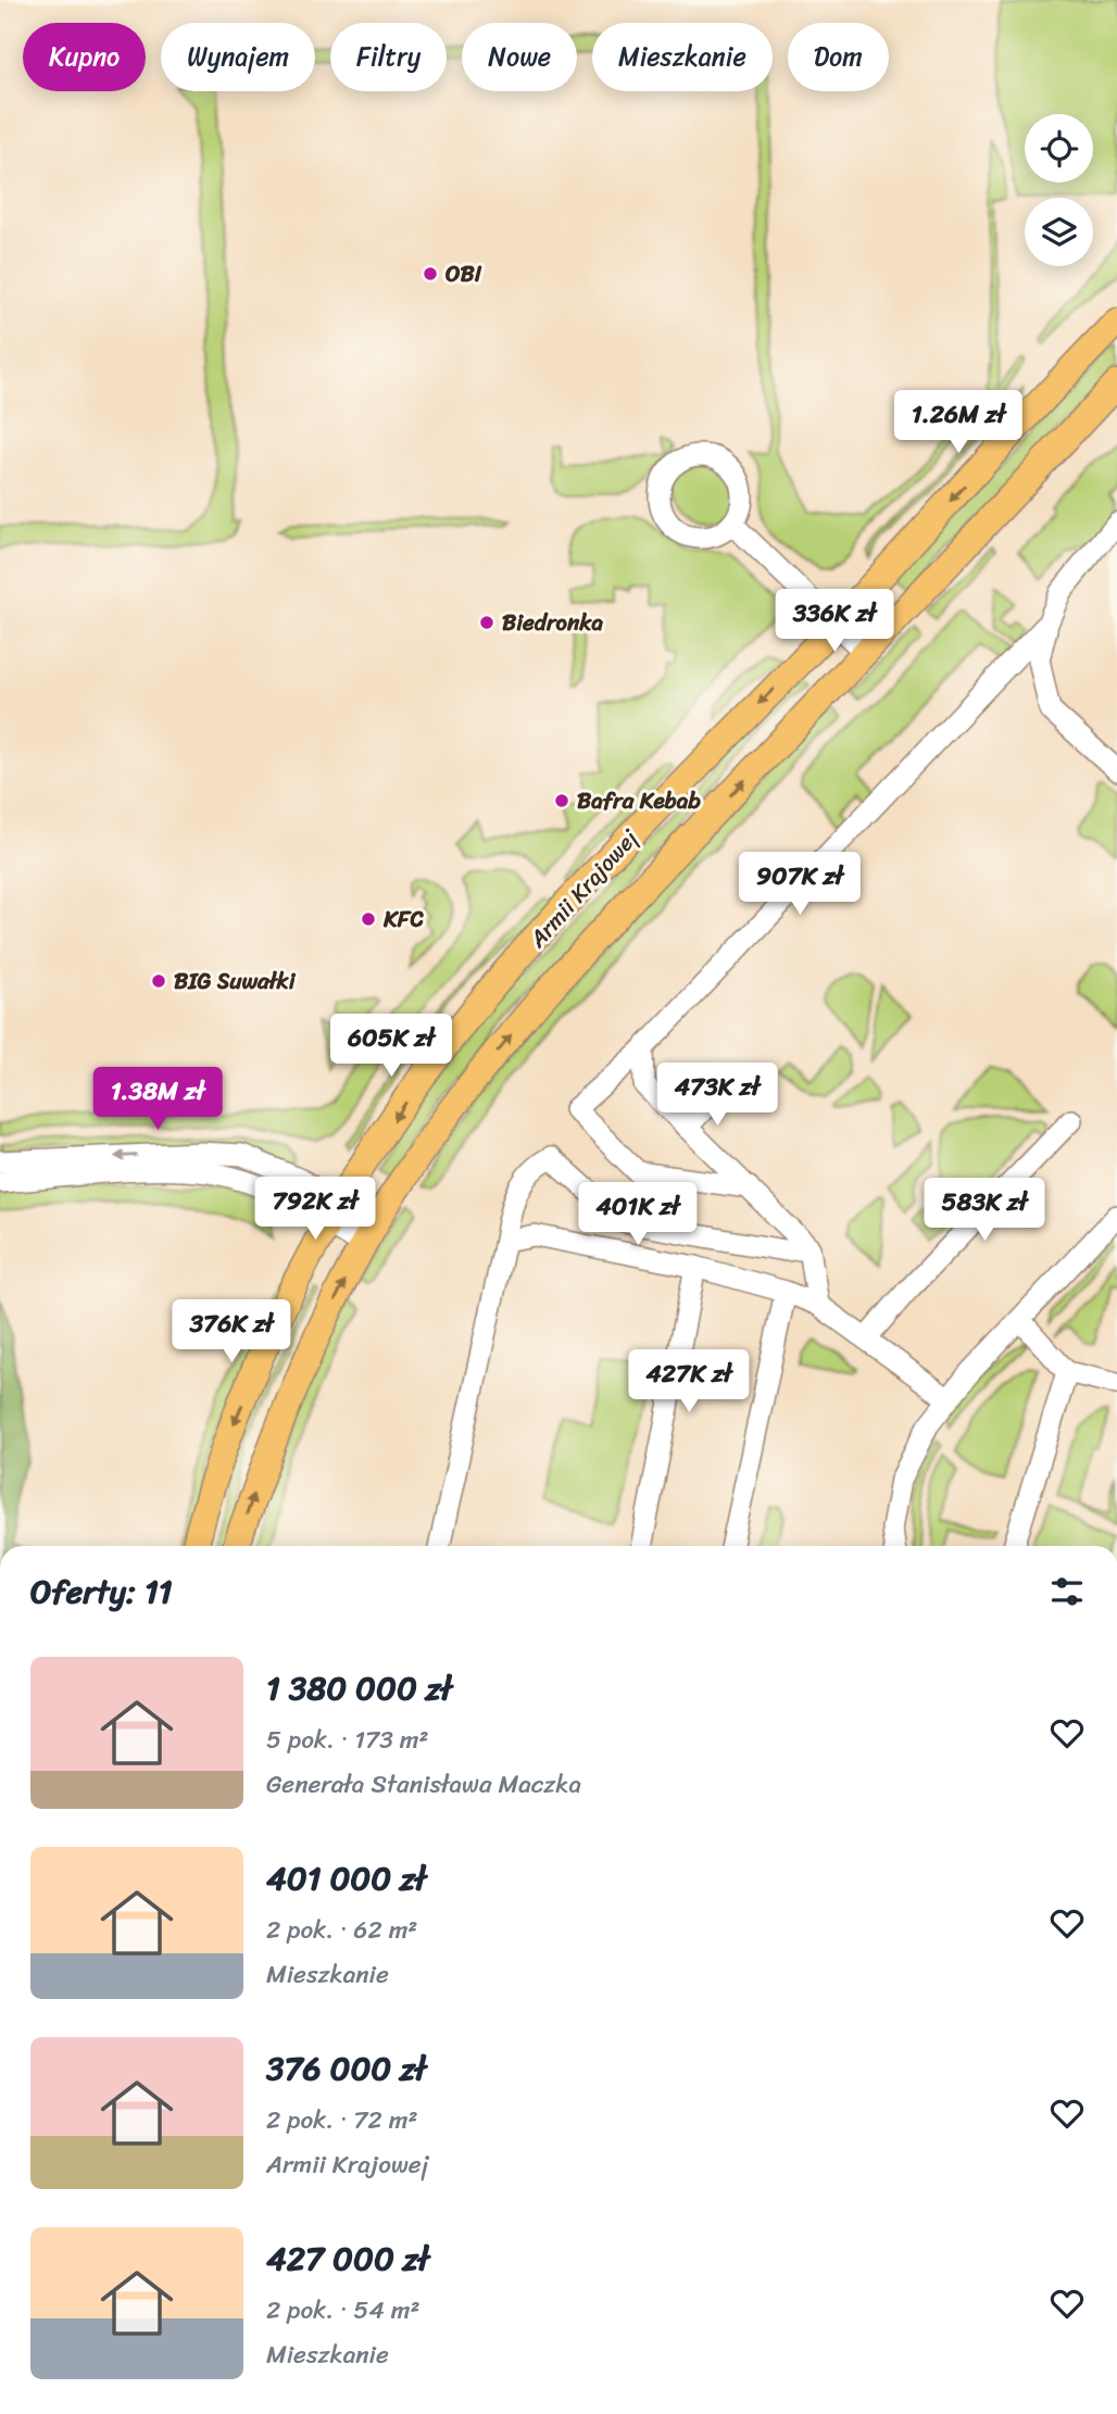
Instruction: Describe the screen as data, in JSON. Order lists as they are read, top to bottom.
{
  "streets": {
    "main road": ["Armii Krajowej"]
  },
  "places": [
    "OBI",
    "Biedronka",
    "Bafra Kebab",
    "KFC",
    "BIG Suwałki"
  ],
  "page": {
    "chip": [
      "Kupno",
      "Wynajem",
      "Filtry",
      "Nowe",
      "Mieszkanie",
      "Dom"
    ],
    "price": [
      "1.26M zł",
      "336K zł",
      "907K zł",
      "605K zł",
      "473K zł",
      "1.38M zł",
      "792K zł",
      "583K zł",
      "401K zł",
      "376K zł",
      "427K zł"
    ],
    "heading": "Oferty: 11",
    "list": [
      {
        "name": "1 380 000 zł",
        "note": "5 pok. · 173 m² · Generała Stanisława Maczka"
      },
      {
        "name": "401 000 zł",
        "note": "2 pok. · 62 m² · Mieszkanie"
      },
      {
        "name": "376 000 zł",
        "note": "2 pok. · 72 m² · Armii Krajowej"
      },
      {
        "name": "427 000 zł",
        "note": "2 pok. · 54 m² · Mieszkanie"
      }
    ]
  }
}
